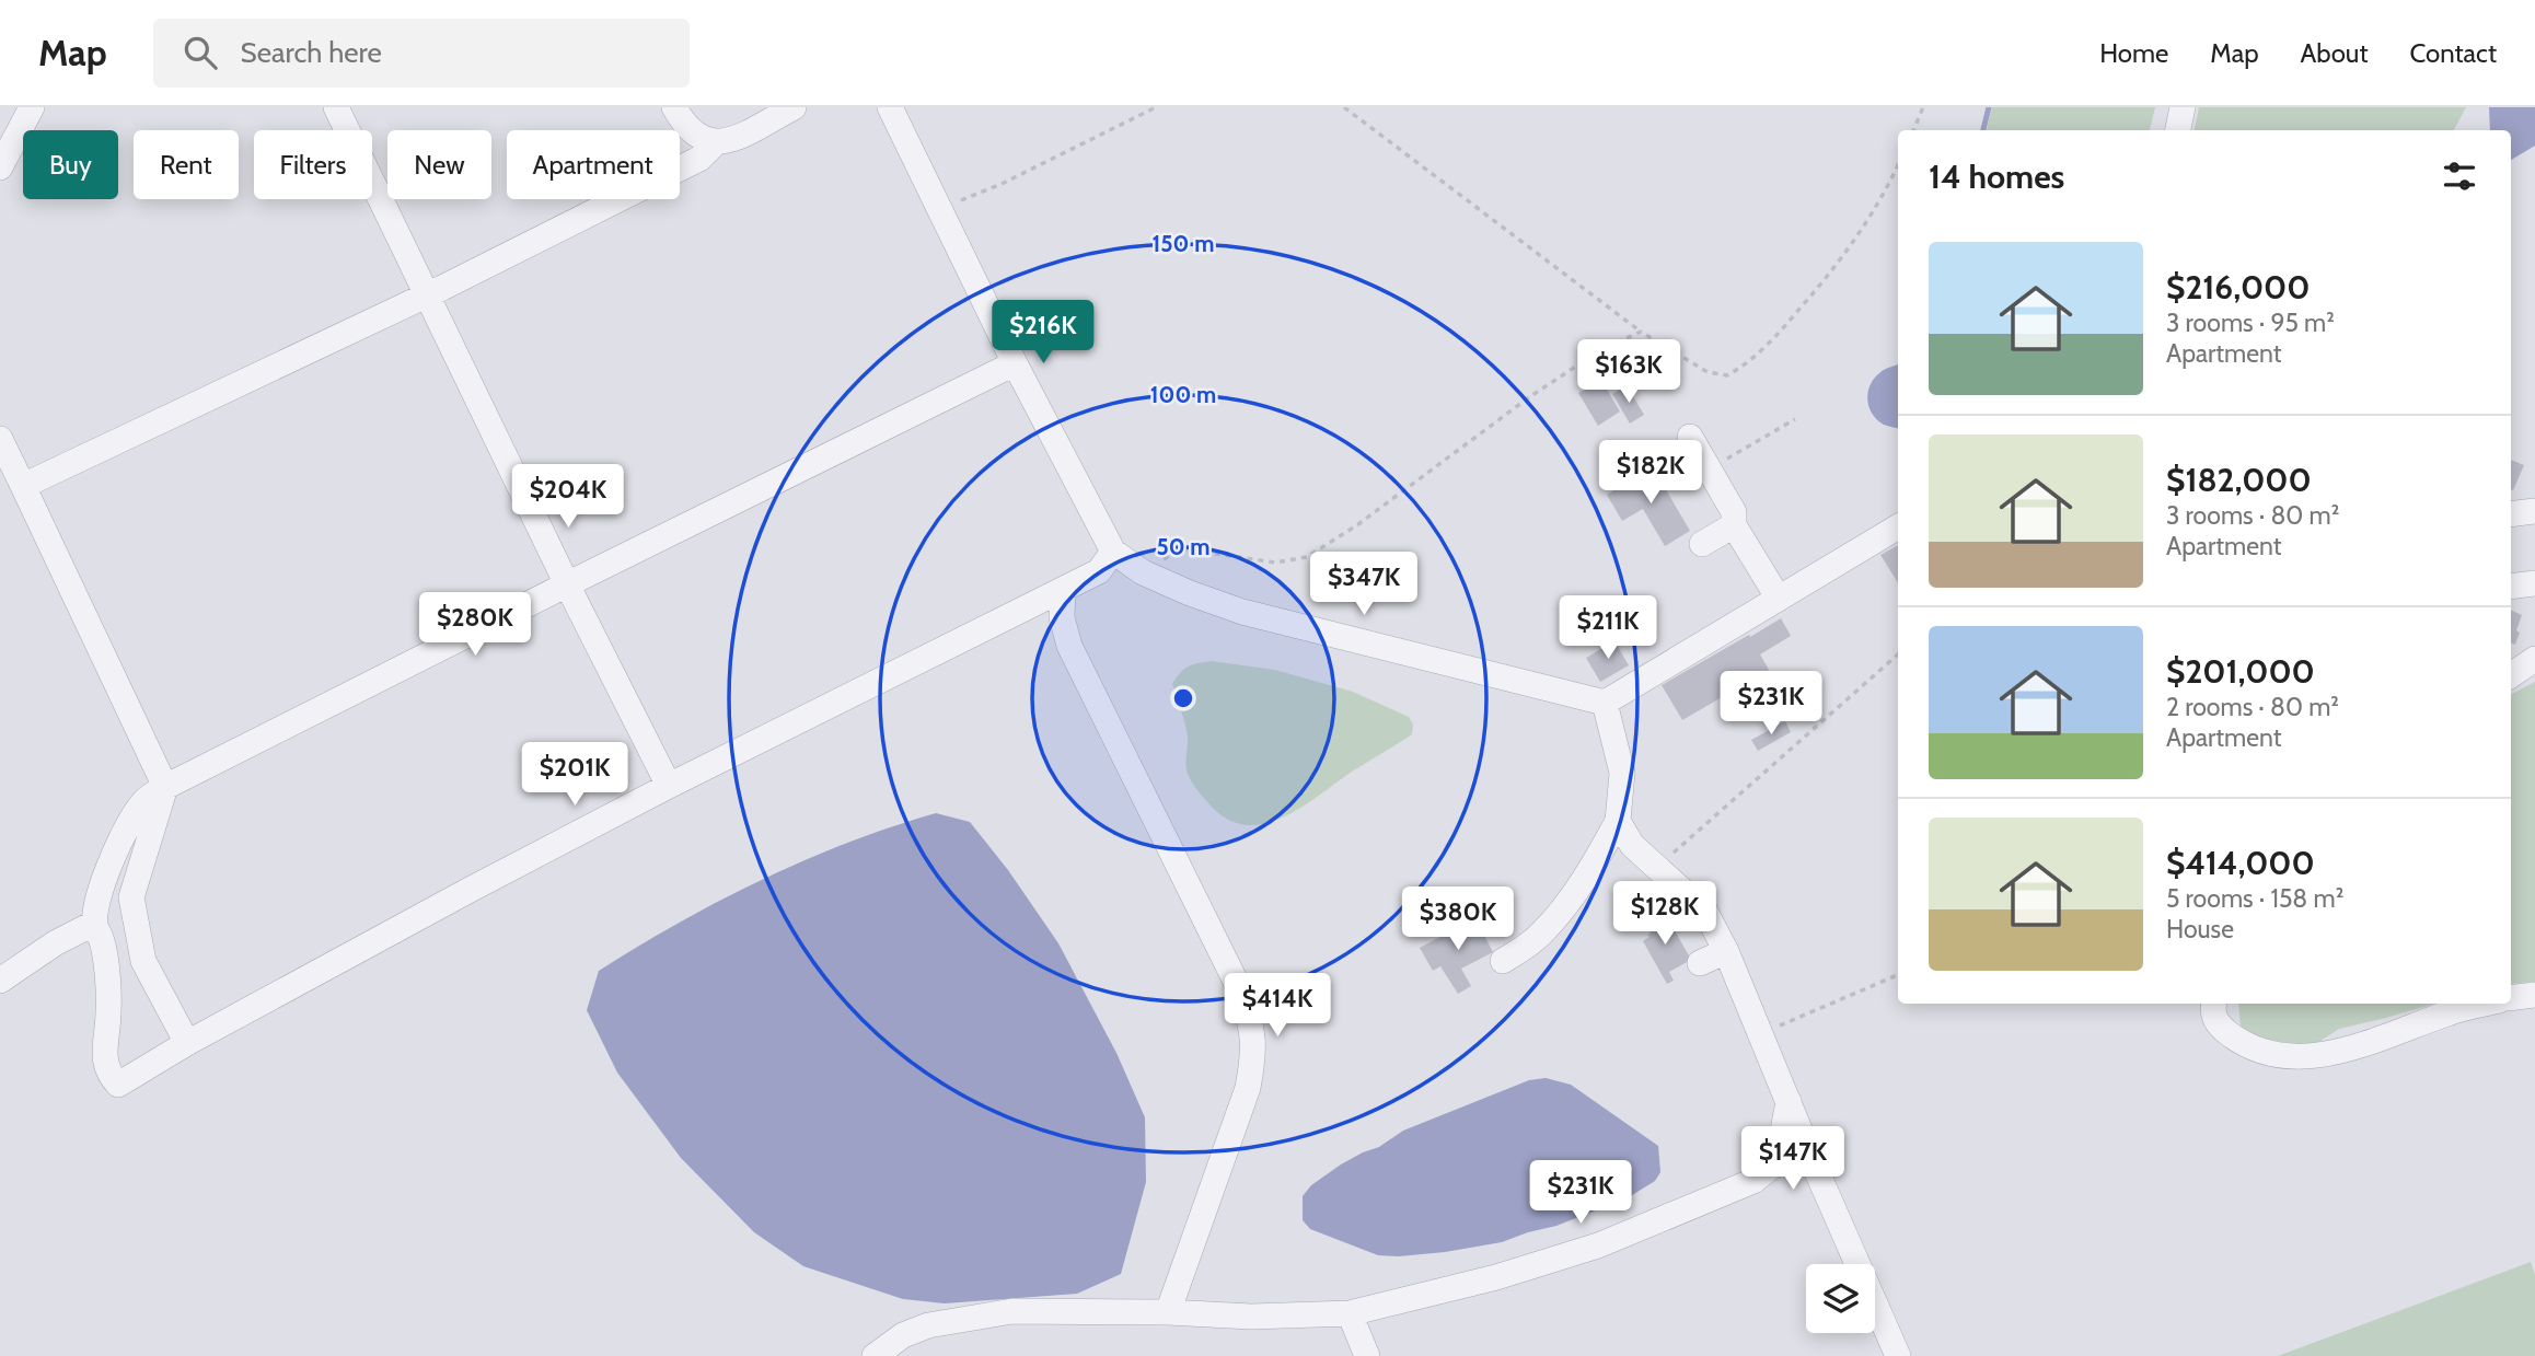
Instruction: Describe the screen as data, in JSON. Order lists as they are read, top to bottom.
{
  "page": {
    "header": "Map",
    "search": "Search here",
    "nav": [
      "Home",
      "Map",
      "About",
      "Contact"
    ],
    "chip": [
      "Buy",
      "Rent",
      "Filters",
      "New",
      "Apartment"
    ],
    "heading": "14 homes",
    "list": [
      {
        "name": "$216,000",
        "note": "3 rooms · 95 m² · Apartment"
      },
      {
        "name": "$182,000",
        "note": "3 rooms · 80 m² · Apartment"
      },
      {
        "name": "$201,000",
        "note": "2 rooms · 80 m² · Apartment"
      },
      {
        "name": "$414,000",
        "note": "5 rooms · 158 m² · House"
      }
    ],
    "price": [
      "$216K",
      "$163K",
      "$182K",
      "$204K",
      "$347K",
      "$280K",
      "$211K",
      "$231K",
      "$201K",
      "$128K",
      "$380K",
      "$414K",
      "$147K",
      "$231K"
    ]
  },
  "rings": ["150 m", "100 m", "50 m"]
}
